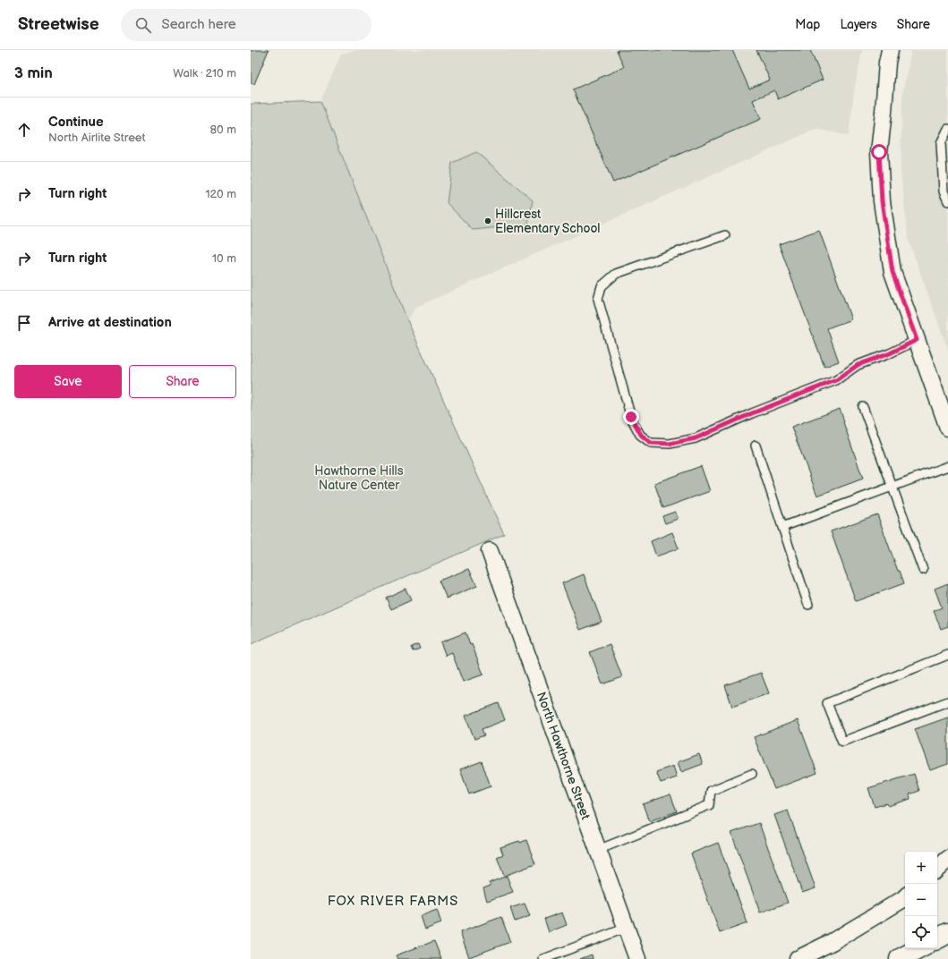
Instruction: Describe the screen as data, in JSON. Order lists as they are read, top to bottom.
{
  "streets": {
    "street": ["North Hawthorne Street"]
  },
  "districts": ["FOX RIVER FARMS"],
  "parks": ["Hawthorne Hills Nature Center"],
  "places": ["Hillcrest Elementary School"],
  "page": {
    "header": "Streetwise",
    "search": "Search here",
    "nav": ["Map", "Layers", "Share"],
    "heading": ["3 min", "Walk · 210 m"],
    "list": [
      ["Continue", "North Airlite Street", "80 m"],
      ["Turn right", "120 m"],
      ["Turn right", "10 m"],
      "Arrive at destination"
    ],
    "buttons": ["Save", "Share"],
    "map_buttons": ["+", "−"]
  }
}
